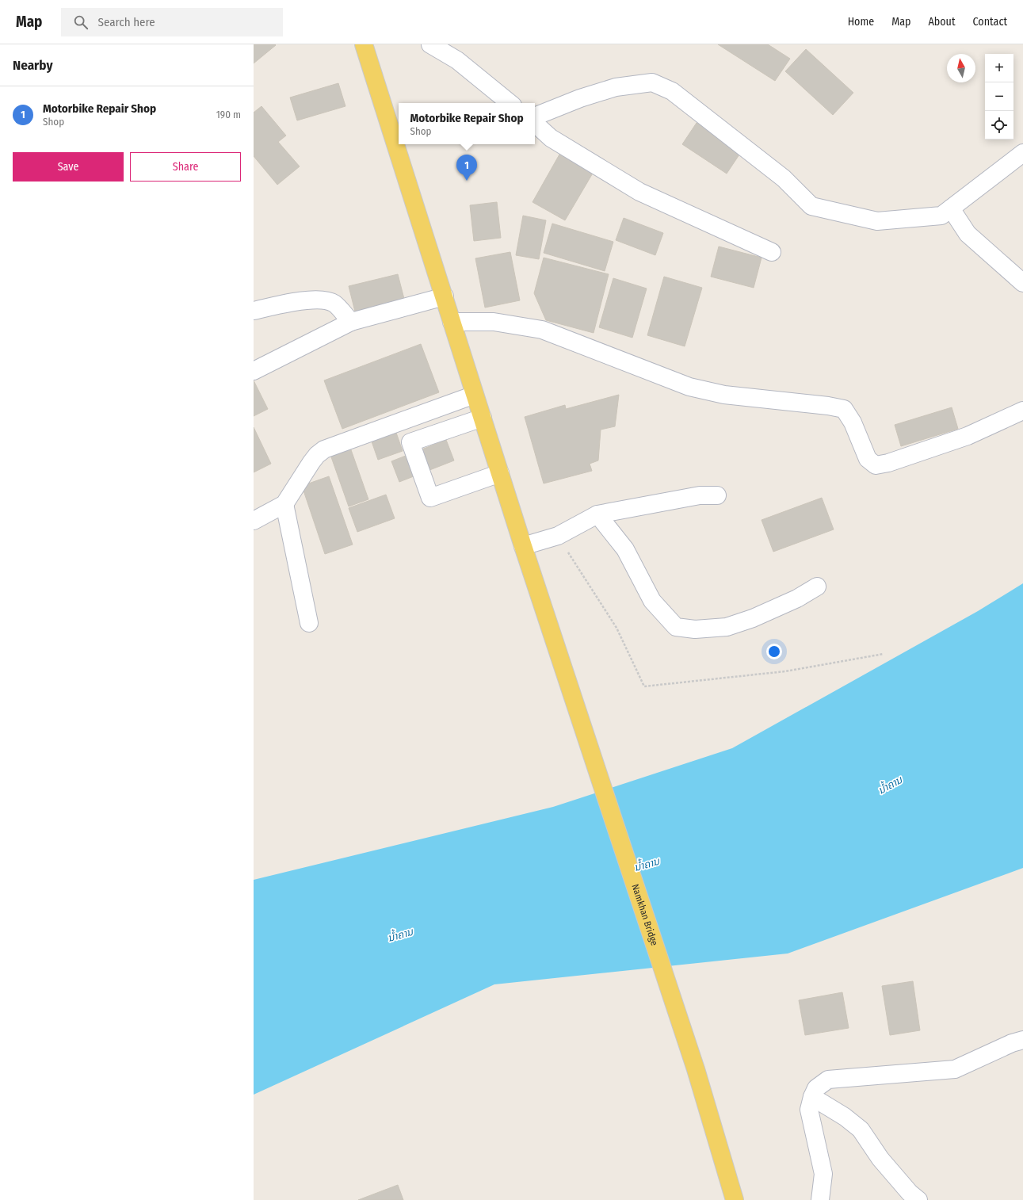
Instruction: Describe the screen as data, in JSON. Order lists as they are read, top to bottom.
{
  "streets": {
    "main road": ["Namkhan Bridge"]
  },
  "water": ["ນ້ຳຄານ"],
  "north": "top",
  "page": {
    "header": "Map",
    "search": "Search here",
    "nav": [
      "Home",
      "Map",
      "About",
      "Contact"
    ],
    "heading": "Nearby",
    "map_buttons": ["+", "−"],
    "list": [
      {
        "mark": "1",
        "name": "Motorbike Repair Shop",
        "note": "Shop",
        "value": "190 m"
      }
    ],
    "popup": ["Motorbike Repair Shop", "Shop"],
    "buttons": ["Save", "Share"],
    "pins": "1"
  }
}
